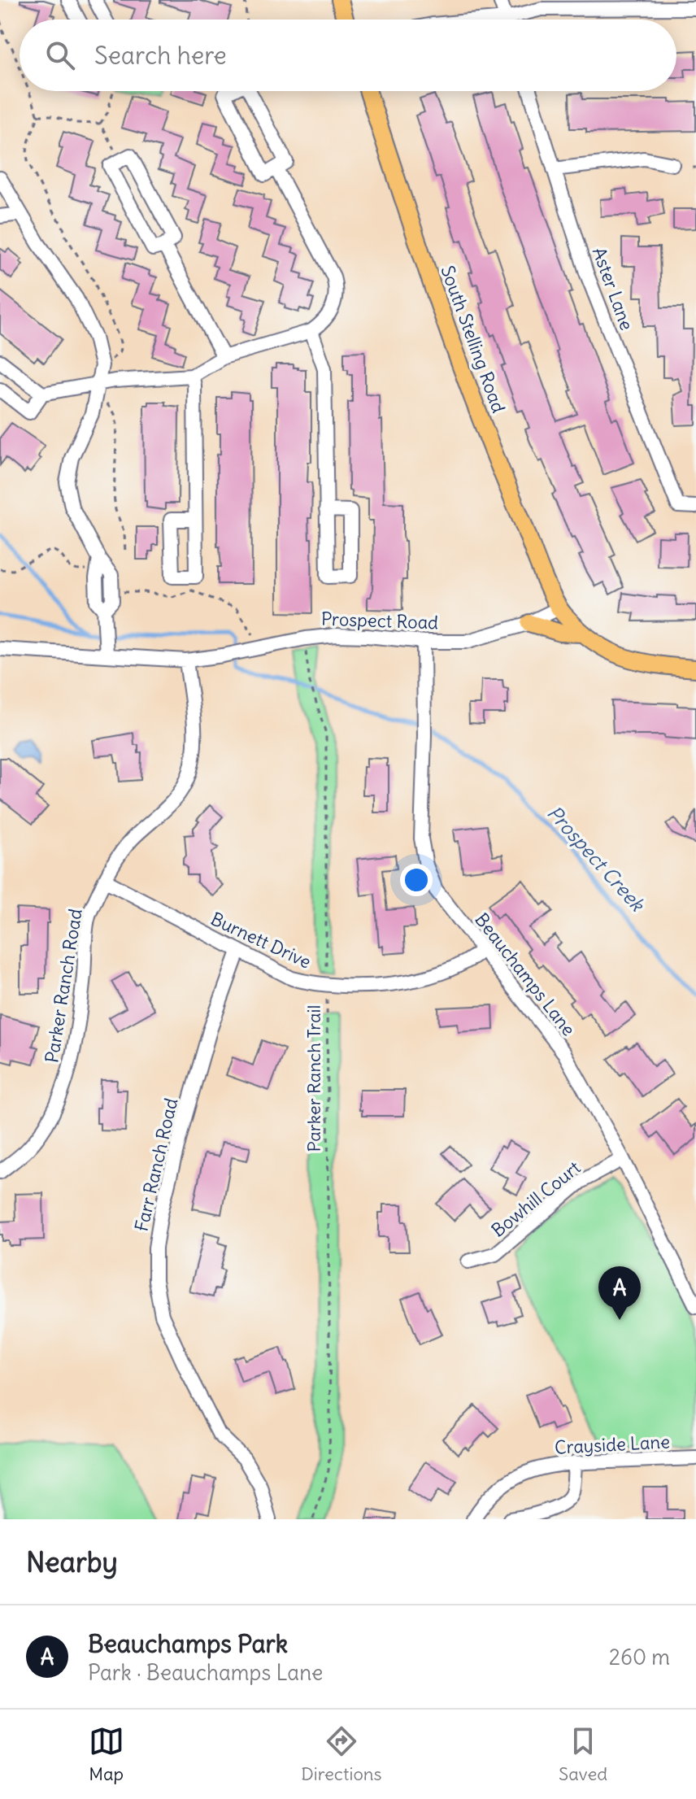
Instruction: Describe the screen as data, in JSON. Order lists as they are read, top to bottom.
{
  "streets": {
    "main road": ["South Stelling Road"],
    "street": [
      "Aster Lane",
      "Prospect Road",
      "Burnett Drive",
      "Beauchamps Lane",
      "Parker Ranch Road",
      "Farr Ranch Road",
      "Bowhill Court",
      "Crayside Lane"
    ],
    "path": ["Parker Ranch Trail"]
  },
  "crossings": [
    ["South Stelling Road", "Prospect Road"],
    ["Prospect Road", "Beauchamps Lane"],
    ["Prospect Road", "Parker Ranch Road"],
    ["Prospect Road", "Parker Ranch Trail"],
    ["Burnett Drive", "Beauchamps Lane"],
    ["Burnett Drive", "Parker Ranch Road"],
    ["Burnett Drive", "Parker Ranch Trail"],
    ["Burnett Drive", "Farr Ranch Road"],
    ["Beauchamps Lane", "Bowhill Court"]
  ],
  "water": ["Prospect Creek"],
  "page": {
    "search": "Search here",
    "pins": "A",
    "heading": "Nearby",
    "list": [
      {
        "mark": "A",
        "name": "Beauchamps Park",
        "note": "Park · Beauchamps Lane",
        "value": "260 m"
      }
    ],
    "nav": ["Map", "Directions", "Saved"]
  }
}
